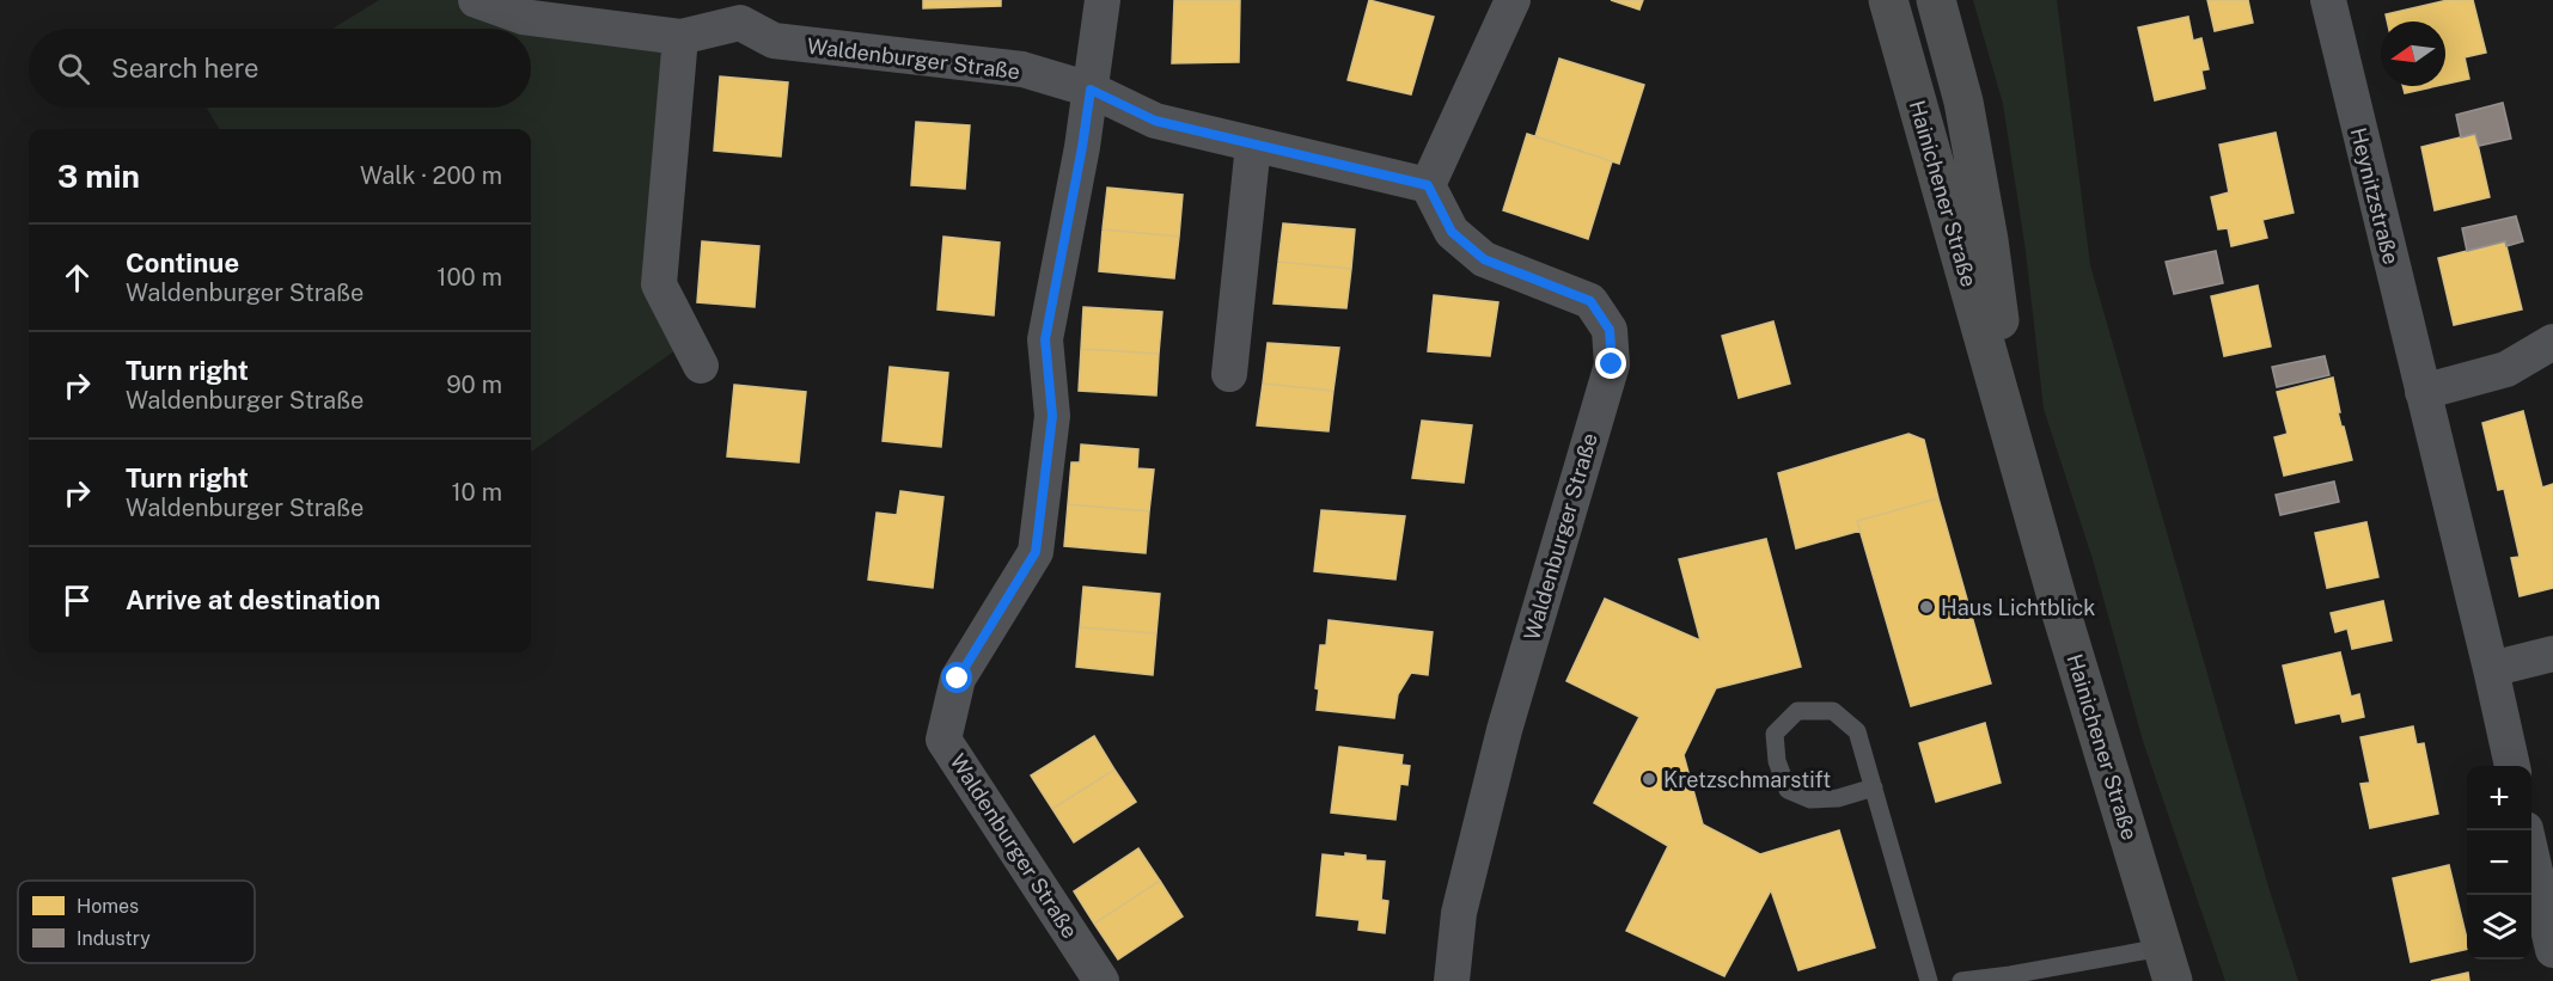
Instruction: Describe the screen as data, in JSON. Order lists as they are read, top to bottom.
{
  "streets": {
    "main road": ["Hainichener Straße"],
    "street": ["Waldenburger Straße", "Heynitzstraße"]
  },
  "places": ["Haus Lichtblick", "Kretzschmarstift"],
  "legend": ["Homes", "Industry"],
  "north": "left",
  "page": {
    "search": "Search here",
    "heading": ["3 min", "Walk · 200 m"],
    "list": [
      ["Continue", "Waldenburger Straße", "100 m"],
      ["Turn right", "Waldenburger Straße", "90 m"],
      ["Turn right", "Waldenburger Straße", "10 m"],
      "Arrive at destination"
    ],
    "map_buttons": ["+", "−"]
  }
}
